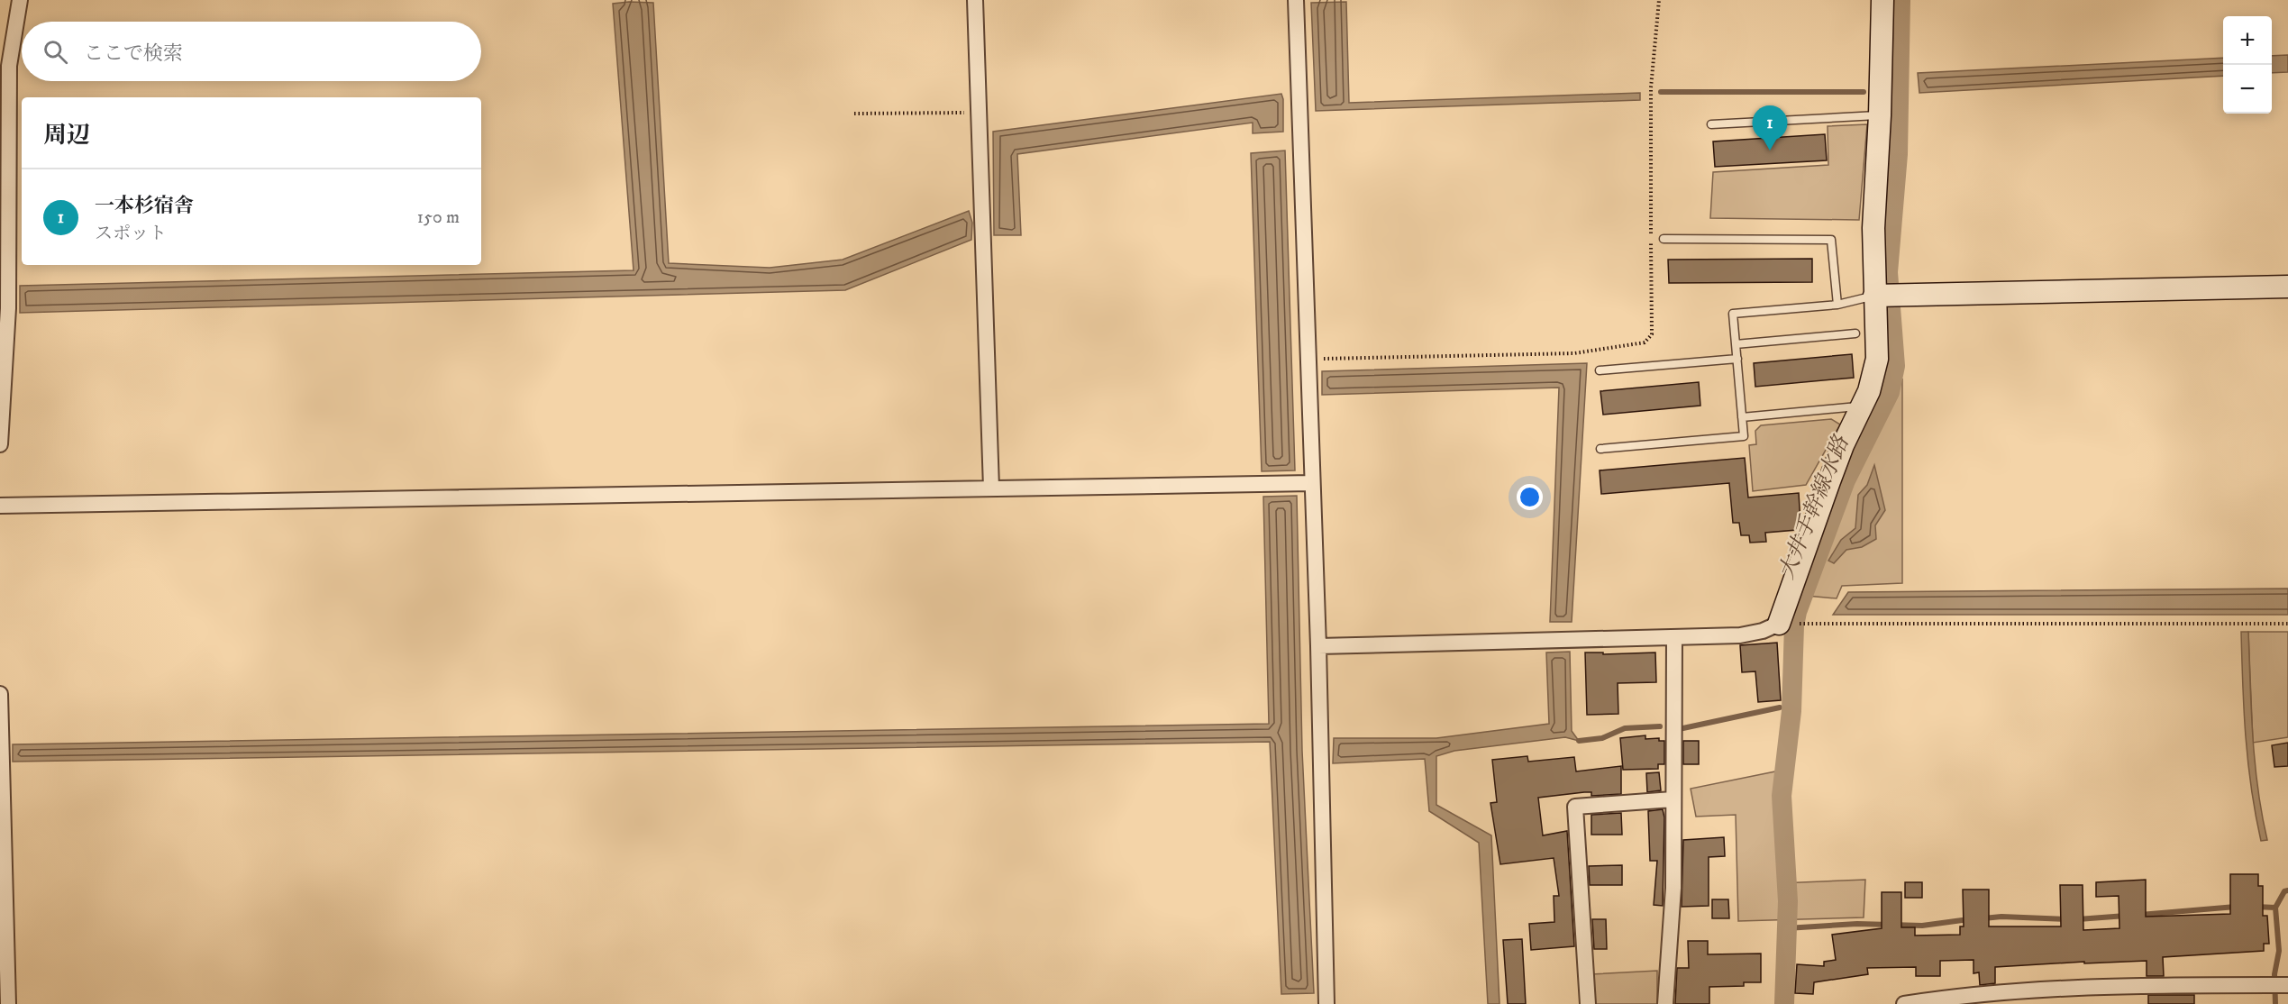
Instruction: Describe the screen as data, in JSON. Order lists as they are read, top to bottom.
{
  "water": ["大井手幹線水路"],
  "page": {
    "map_buttons": ["+", "−"],
    "search": "ここで検索",
    "heading": "周辺",
    "pins": "1",
    "list": [
      {
        "mark": "1",
        "name": "一本杉宿舎",
        "note": "スポット",
        "value": "150 m"
      }
    ]
  }
}
